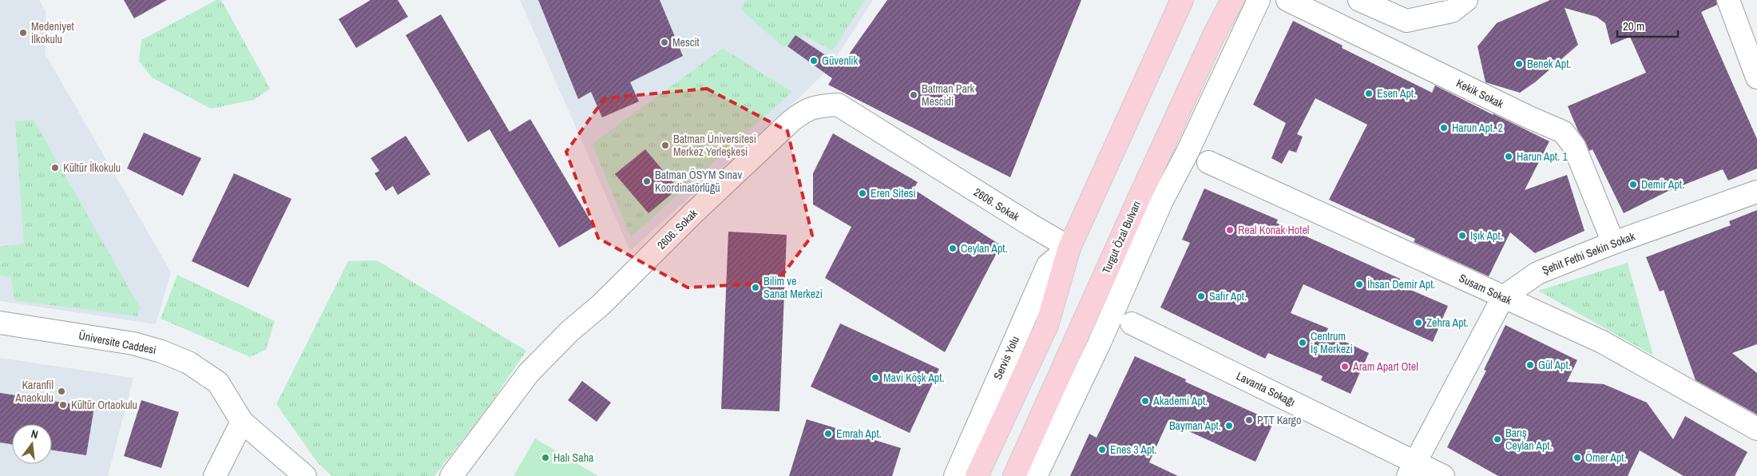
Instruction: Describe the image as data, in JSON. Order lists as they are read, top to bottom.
{
  "streets": {
    "main road": ["Turgut Özal Bulvarı"],
    "street": [
      "Kekik Sokak",
      "2606. Sokak",
      "Şehit Fethi Sekin Sokak",
      "Susam Sokak",
      "Üniversite Caddesi",
      "Servis Yolu",
      "Lavanta Sokağı"
    ]
  },
  "crossings": [
    ["Kekik Sokak", "Şehit Fethi Sekin Sokak"],
    ["2606. Sokak", "Servis Yolu"],
    ["Şehit Fethi Sekin Sokak", "Susam Sokak"],
    ["Şehit Fethi Sekin Sokak", "Lavanta Sokağı"]
  ],
  "places": [
    "Medeniyet İlkokulu",
    "Mescit",
    "Güvenlik",
    "Benek Apt.",
    "Esen Apt.",
    "Batman Park Mescidi",
    "Harun Apt. 2",
    "Batman Üniversitesi Merkez Yerleşkesi",
    "Harun Apt. 1",
    "Kültür İlkokulu",
    "Batman ÖSYM Sınav Koordinatörlüğü",
    "Demir Apt.",
    "Eren Sitesi",
    "Real Konak Hotel",
    "Işık Apt.",
    "Ceylan Apt.",
    "İhsan Demir Apt.",
    "Bilim ve Sanat Merkezi",
    "Safir Apt.",
    "Zehra Apt.",
    "Centrum İş Merkezi",
    "Gül Apt.",
    "Aram Apart Otel",
    "Mavi Köşk Apt.",
    "Karanfil Anaokulu",
    "Akademi Apt.",
    "Kültür Ortaokulu",
    "PTT Kargo",
    "Bayman Apt.",
    "Emrah Apt.",
    "Barış Ceylan Apt.",
    "Enes 3 Apt.",
    "Halı Saha",
    "Ömer Apt."
  ],
  "scale_bar": "20 m",
  "north": "top"
}
